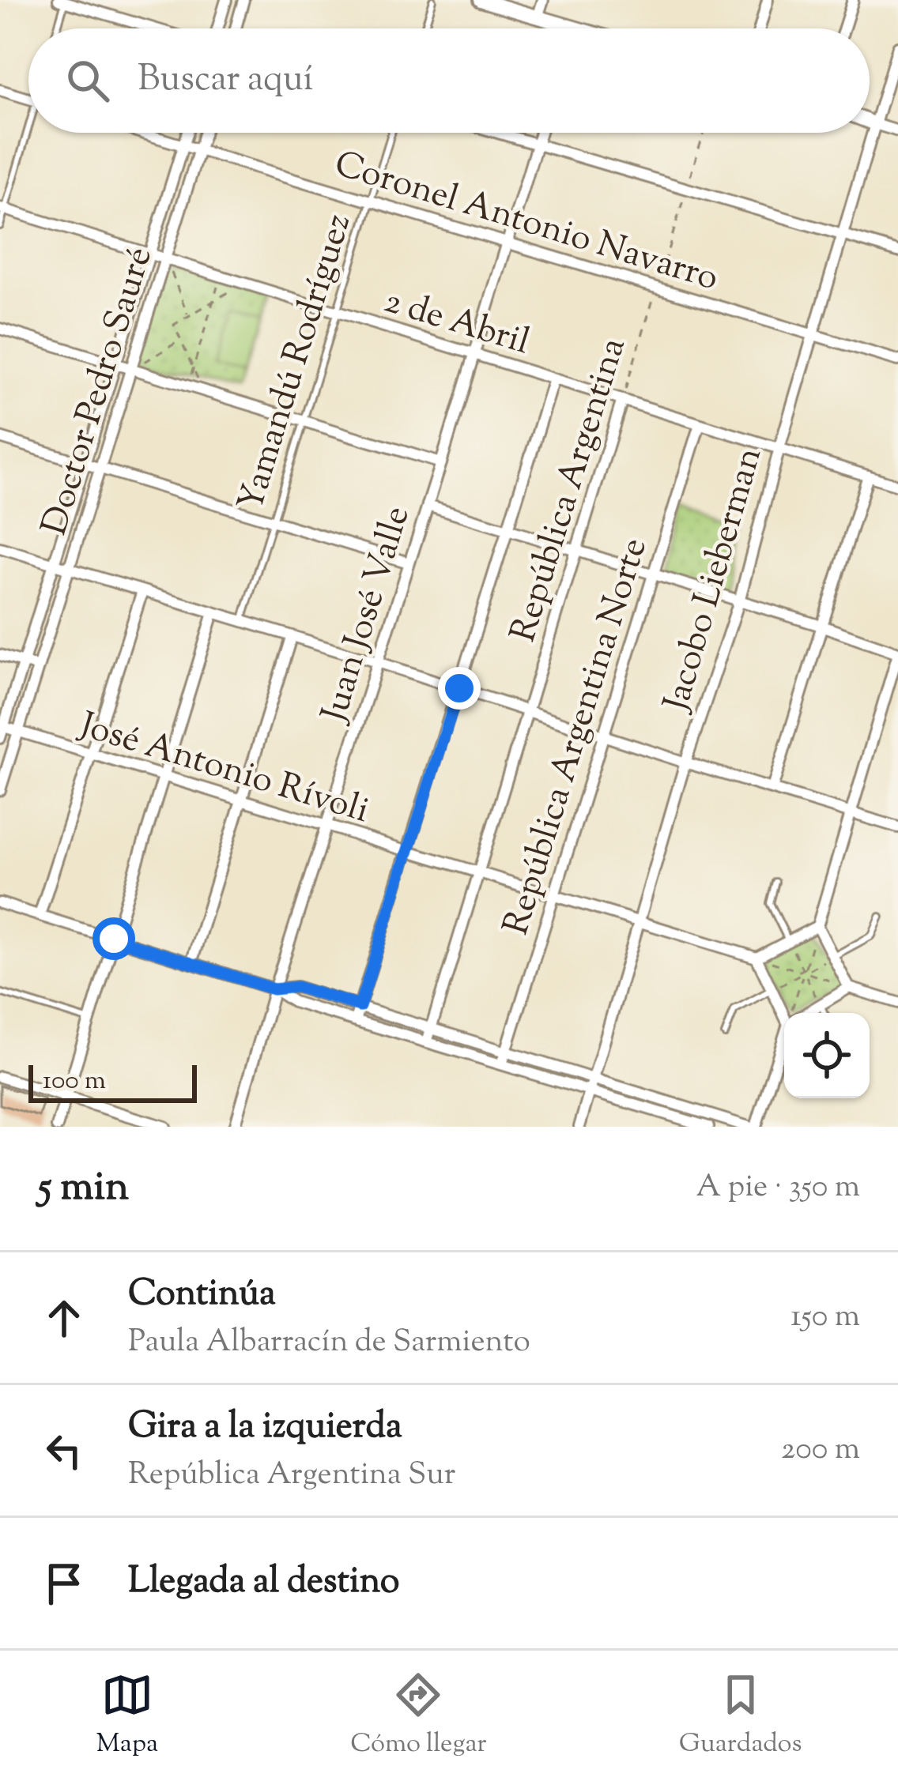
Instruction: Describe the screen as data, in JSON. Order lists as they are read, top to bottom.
{
  "streets": {
    "street": [
      "Coronel Antonio Navarro",
      "2 de Abril",
      "Doctor Pedro Sauré",
      "República Argentina",
      "Jacobo Lieberman",
      "Juan José Valle",
      "República Argentina Norte",
      "José Antonio Rívoli"
    ],
    "lane": ["Yamandú Rodríguez"]
  },
  "crossings": [
    ["Coronel Antonio Navarro", "Yamandú Rodríguez"],
    ["Coronel Antonio Navarro", "Doctor Pedro Sauré"],
    ["Coronel Antonio Navarro", "República Argentina"],
    ["Coronel Antonio Navarro", "Jacobo Lieberman"],
    ["Coronel Antonio Navarro", "Juan José Valle"],
    ["2 de Abril", "Yamandú Rodríguez"],
    ["2 de Abril", "Doctor Pedro Sauré"],
    ["2 de Abril", "República Argentina"],
    ["2 de Abril", "Jacobo Lieberman"],
    ["2 de Abril", "Juan José Valle"],
    ["2 de Abril", "República Argentina Norte"],
    ["Doctor Pedro Sauré", "José Antonio Rívoli"],
    ["República Argentina", "José Antonio Rívoli"],
    ["Jacobo Lieberman", "José Antonio Rívoli"],
    ["Juan José Valle", "José Antonio Rívoli"],
    ["República Argentina Norte", "José Antonio Rívoli"]
  ],
  "scale_bar": "100 m",
  "page": {
    "search": "Buscar aquí",
    "scale": "100 m",
    "heading": ["5 min", "A pie · 350 m"],
    "list": [
      ["Continúa", "Paula Albarracín de Sarmiento", "150 m"],
      ["Gira a la izquierda", "República Argentina Sur", "200 m"],
      "Llegada al destino"
    ],
    "nav": ["Mapa", "Cómo llegar", "Guardados"]
  }
}
